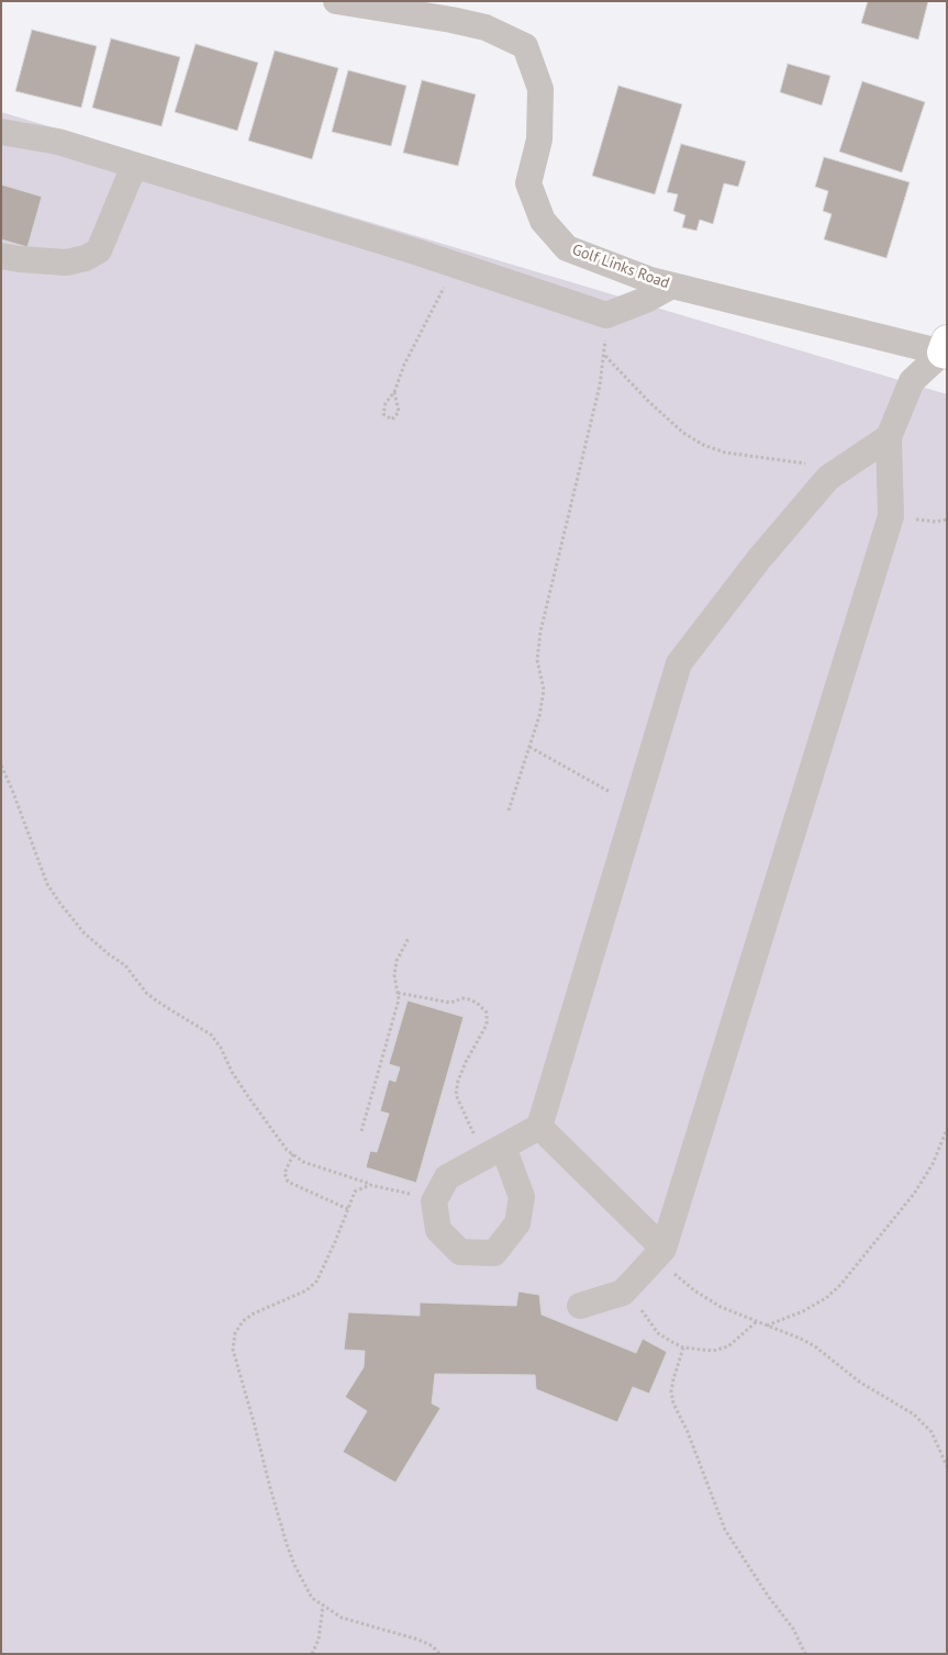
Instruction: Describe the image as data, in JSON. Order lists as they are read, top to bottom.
{
  "streets": {
    "street": ["Golf Links Road"]
  }
}
